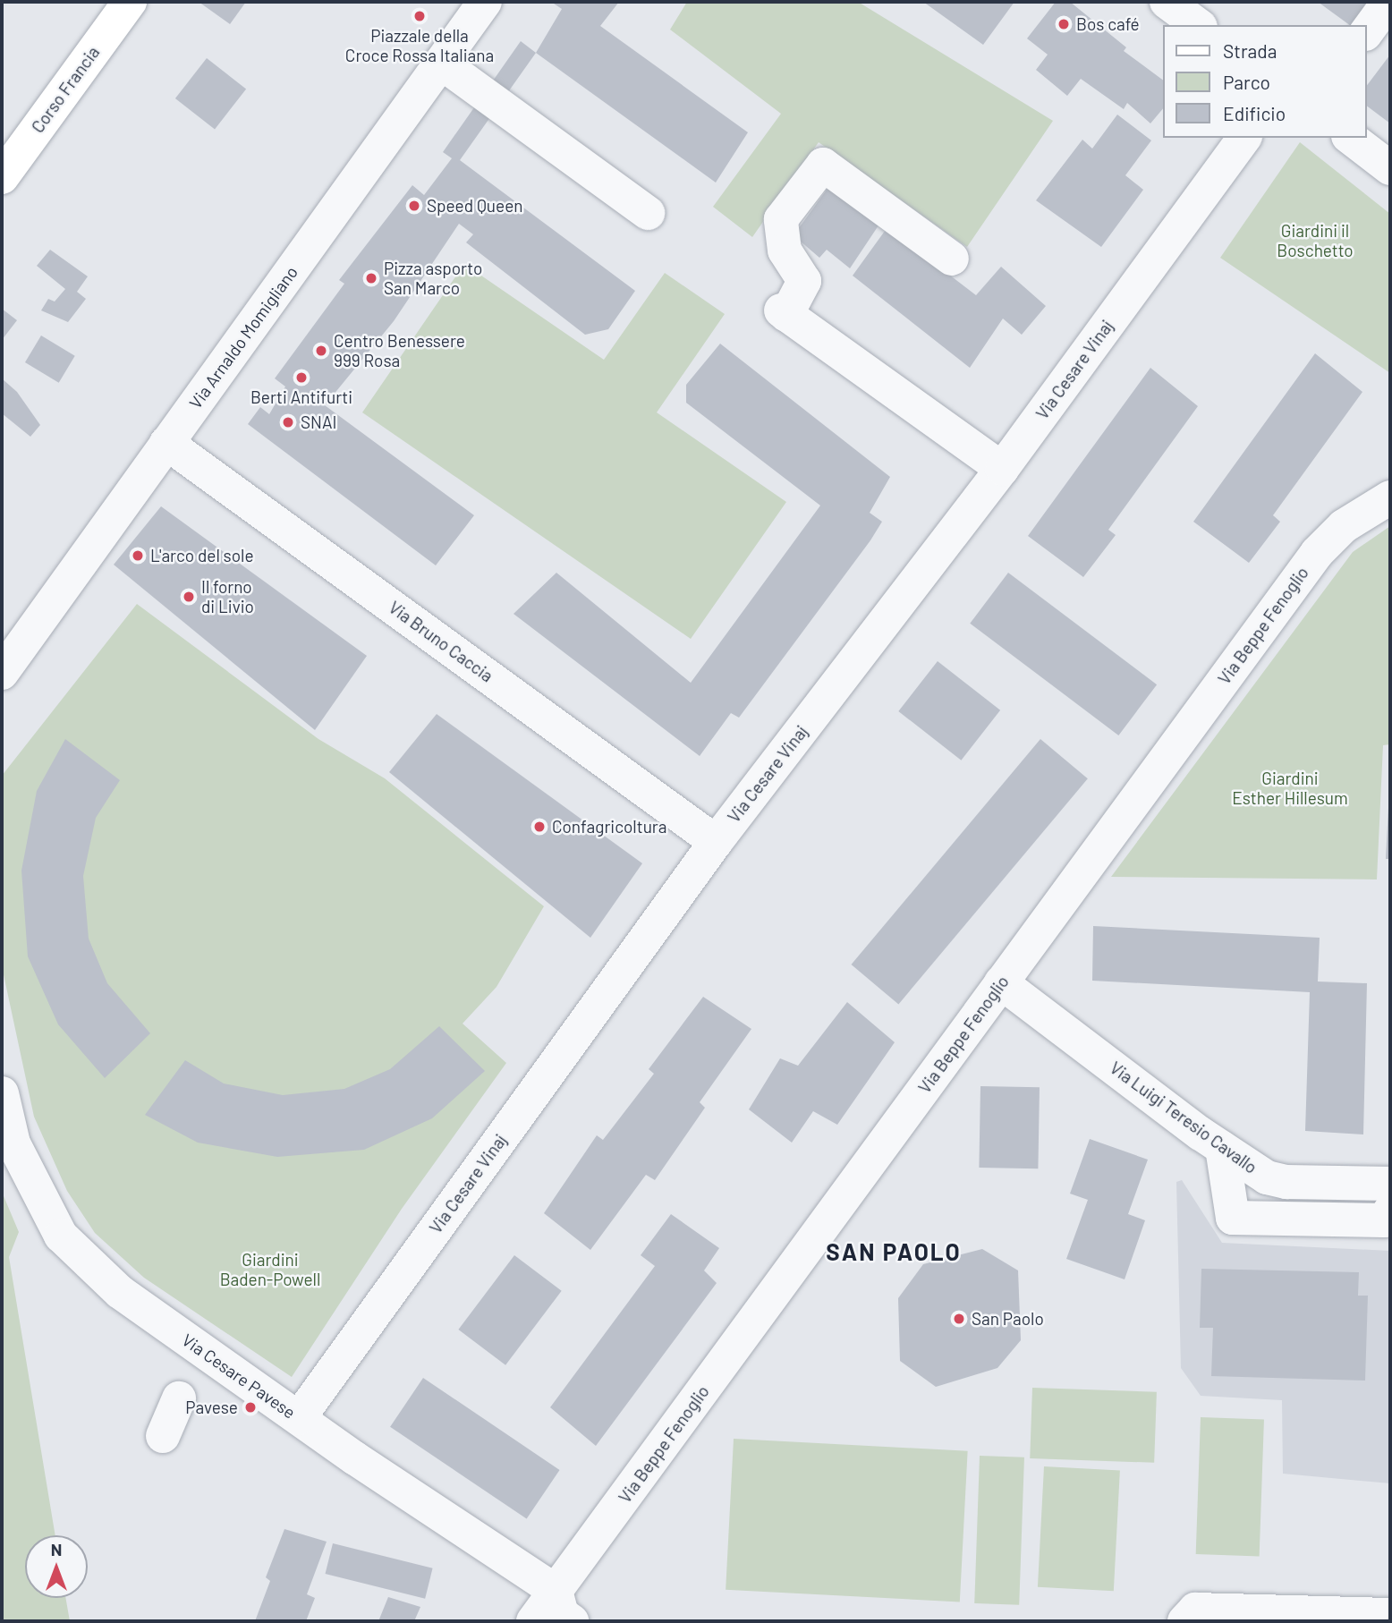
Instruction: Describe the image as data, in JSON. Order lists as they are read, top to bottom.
{
  "streets": {
    "main road": ["Corso Francia"],
    "street": [
      "Via Arnaldo Momigliano",
      "Via Cesare Vinaj",
      "Via Beppe Fenoglio",
      "Via Bruno Caccia",
      "Via Luigi Teresio Cavallo",
      "Via Cesare Pavese"
    ]
  },
  "crossings": [
    ["Via Arnaldo Momigliano", "Via Bruno Caccia"],
    ["Via Cesare Vinaj", "Via Bruno Caccia"],
    ["Via Cesare Vinaj", "Via Cesare Pavese"],
    ["Via Beppe Fenoglio", "Via Luigi Teresio Cavallo"],
    ["Via Beppe Fenoglio", "Via Cesare Pavese"]
  ],
  "districts": ["SAN PAOLO"],
  "parks": ["Giardini il Boschetto", "Giardini Esther Hillesum", "Giardini Baden-Powell"],
  "places": [
    "Piazzale della Croce Rossa Italiana",
    "Bos café",
    "Speed Queen",
    "Pizza asporto San Marco",
    "Centro Benessere 999 Rosa",
    "Berti Antifurti",
    "SNAI",
    "L'arco del sole",
    "Il forno di Livio",
    "Confagricoltura",
    "San Paolo",
    "Pavese"
  ],
  "legend": ["Strada", "Parco", "Edificio"],
  "north": "top"
}
